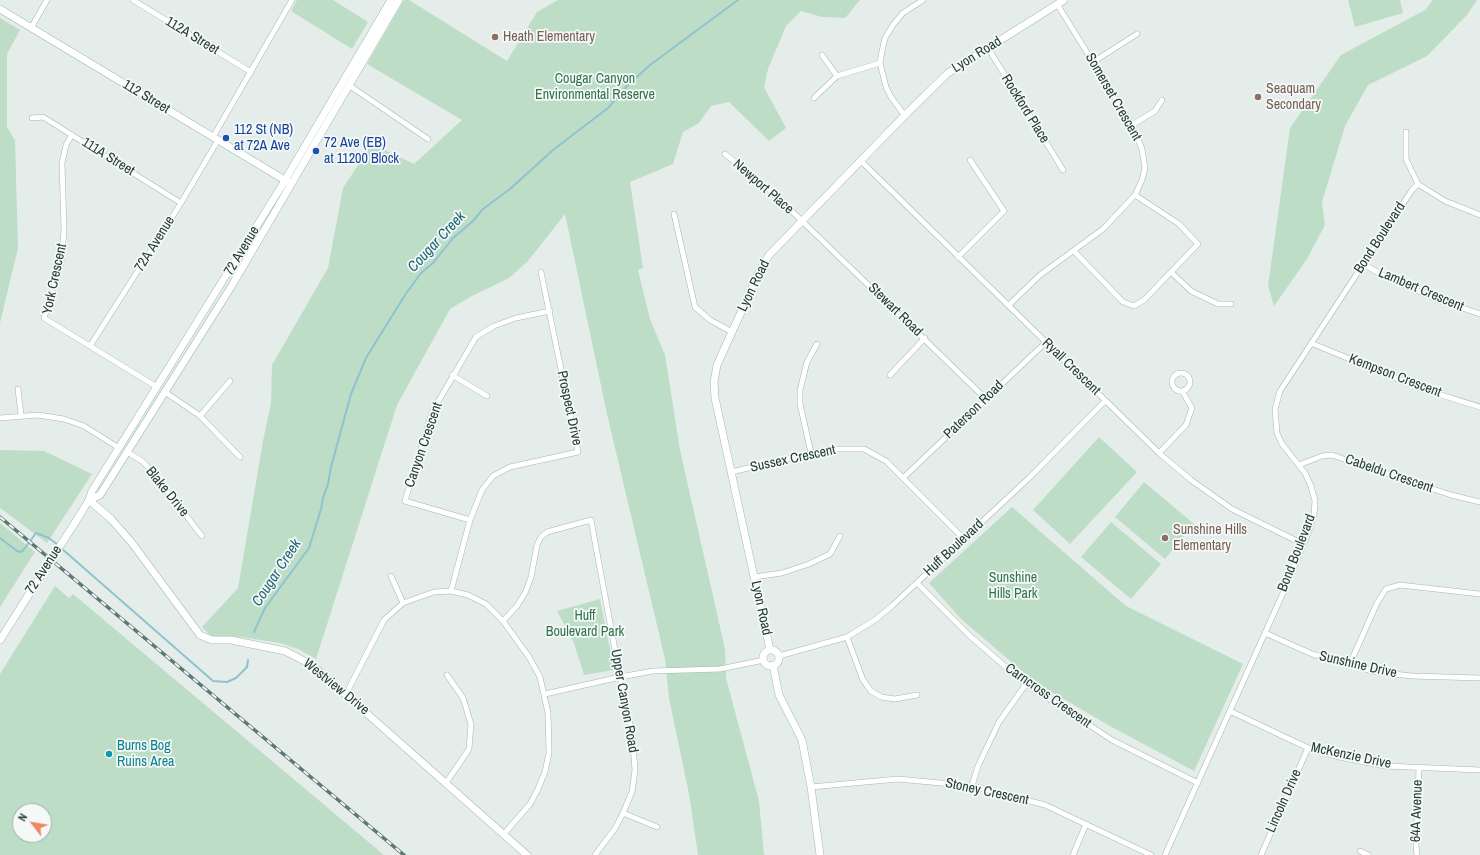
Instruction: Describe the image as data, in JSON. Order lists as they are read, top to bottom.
{
  "streets": {
    "street": [
      "112A Street",
      "Lyon Road",
      "112 Street",
      "Somerset Crescent",
      "Rockford Place",
      "111A Street",
      "Newport Place",
      "Bond Boulevard",
      "72A Avenue",
      "72 Avenue",
      "York Crescent",
      "Lambert Crescent",
      "Stewart Road",
      "Ryall Crescent",
      "Kempson Crescent",
      "Prospect Drive",
      "Paterson Road",
      "Canyon Crescent",
      "Sussex Crescent",
      "Cabeldu Crescent",
      "Blake Drive",
      "Huff Boulevard",
      "Sunshine Drive",
      "Westview Drive",
      "Carncross Crescent",
      "Upper Canyon Road",
      "McKenzie Drive",
      "Stoney Crescent",
      "Lincoln Drive",
      "64A Avenue"
    ]
  },
  "crossings": [
    ["112A Street", "72A Avenue"],
    ["Lyon Road", "Somerset Crescent"],
    ["Lyon Road", "Rockford Place"],
    ["Lyon Road", "Newport Place"],
    ["Lyon Road", "Stewart Road"],
    ["Lyon Road", "Ryall Crescent"],
    ["Lyon Road", "Sussex Crescent"],
    ["Lyon Road", "Huff Boulevard"],
    ["112 Street", "72A Avenue"],
    ["112 Street", "72 Avenue"],
    ["Somerset Crescent", "Ryall Crescent"],
    ["111A Street", "72A Avenue"],
    ["111A Street", "York Crescent"],
    ["Newport Place", "Stewart Road"],
    ["Bond Boulevard", "Lambert Crescent"],
    ["Bond Boulevard", "Ryall Crescent"],
    ["Bond Boulevard", "Kempson Crescent"],
    ["Bond Boulevard", "Cabeldu Crescent"],
    ["Bond Boulevard", "Sunshine Drive"],
    ["Bond Boulevard", "Carncross Crescent"],
    ["Bond Boulevard", "McKenzie Drive"],
    ["72A Avenue", "York Crescent"],
    ["72 Avenue", "York Crescent"],
    ["72 Avenue", "Blake Drive"],
    ["72 Avenue", "Westview Drive"],
    ["Stewart Road", "Paterson Road"],
    ["Ryall Crescent", "Paterson Road"],
    ["Ryall Crescent", "Huff Boulevard"],
    ["Prospect Drive", "Canyon Crescent"],
    ["Paterson Road", "Sussex Crescent"],
    ["Sussex Crescent", "Huff Boulevard"],
    ["Huff Boulevard", "Carncross Crescent"],
    ["McKenzie Drive", "Lincoln Drive"],
    ["McKenzie Drive", "64A Avenue"]
  ],
  "water": ["Cougar Creek"],
  "parks": ["Cougar Canyon Environmental Reserve", "Sunshine Hills Park", "Huff Boulevard Park"],
  "places": [
    "Heath Elementary",
    "Seaquam Secondary",
    "112 St (NB) at 72A Ave",
    "72 Ave (EB) at 11200 Block",
    "Sunshine Hills Elementary",
    "Burns Bog Ruins Area"
  ],
  "north": "top left"
}
